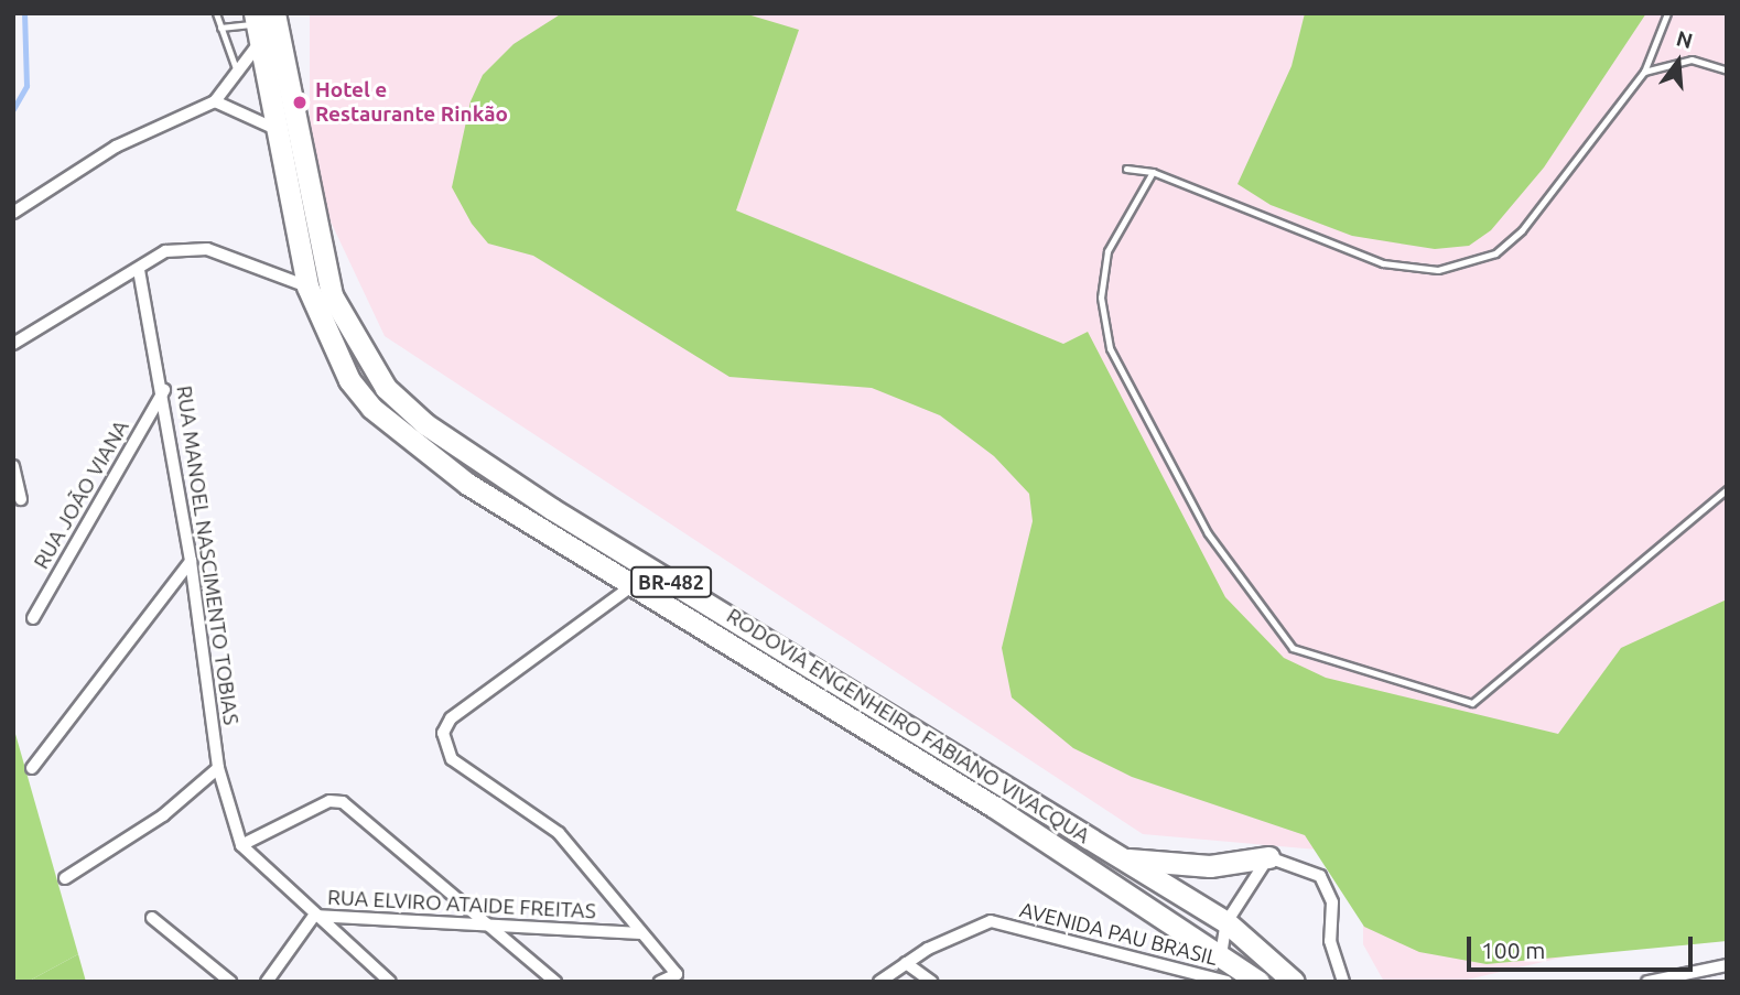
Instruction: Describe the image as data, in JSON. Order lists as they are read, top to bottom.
{
  "streets": {
    "highway": ["BR-482", "RODOVIA ENGENHEIRO FABIANO VIVACQUA"],
    "street": [
      "RUA JOÃO VIANA",
      "RUA MANOEL NASCIMENTO TOBIAS",
      "RUA ELVIRO ATAIDE FREITAS",
      "AVENIDA PAU BRASIL"
    ]
  },
  "crossings": [
    ["RUA JOÃO VIANA", "RUA MANOEL NASCIMENTO TOBIAS"]
  ],
  "places": ["Hotel e Restaurante Rinkão"],
  "scale_bar": "100 m",
  "north": "top"
}
